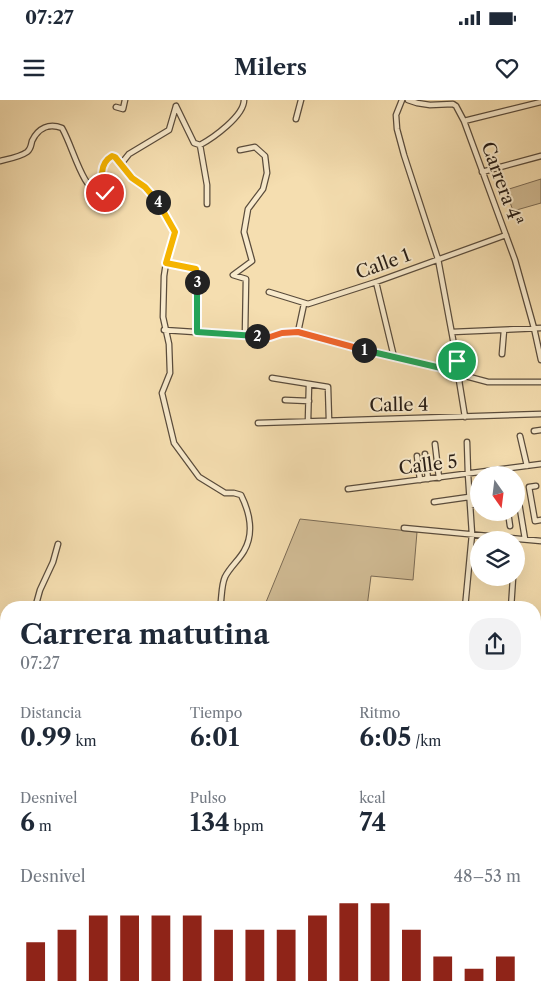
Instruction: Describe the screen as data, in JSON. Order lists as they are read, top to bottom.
{
  "streets": {
    "street": [
      "Carrera 4ª",
      "Calle 1",
      "Calle 4",
      "Calle 5"
    ]
  },
  "crossings": [
    ["Carrera 4ª", "Calle 1"]
  ],
  "north": "bottom",
  "page": {
    "status": "07:27",
    "header": "Milers",
    "pins": [
      "4",
      "3",
      "2",
      "1"
    ],
    "heading": ["Carrera matutina", "07:27"],
    "stats": [
      ["Distancia", "0.99 km"],
      ["Tiempo", "6:01"],
      ["Ritmo", "6:05 /km"],
      ["Desnivel", "6 m"],
      ["Pulso", "134 bpm"],
      ["kcal", "74"]
    ],
    "chart": ["Desnivel", "48–53 m"]
  }
}
